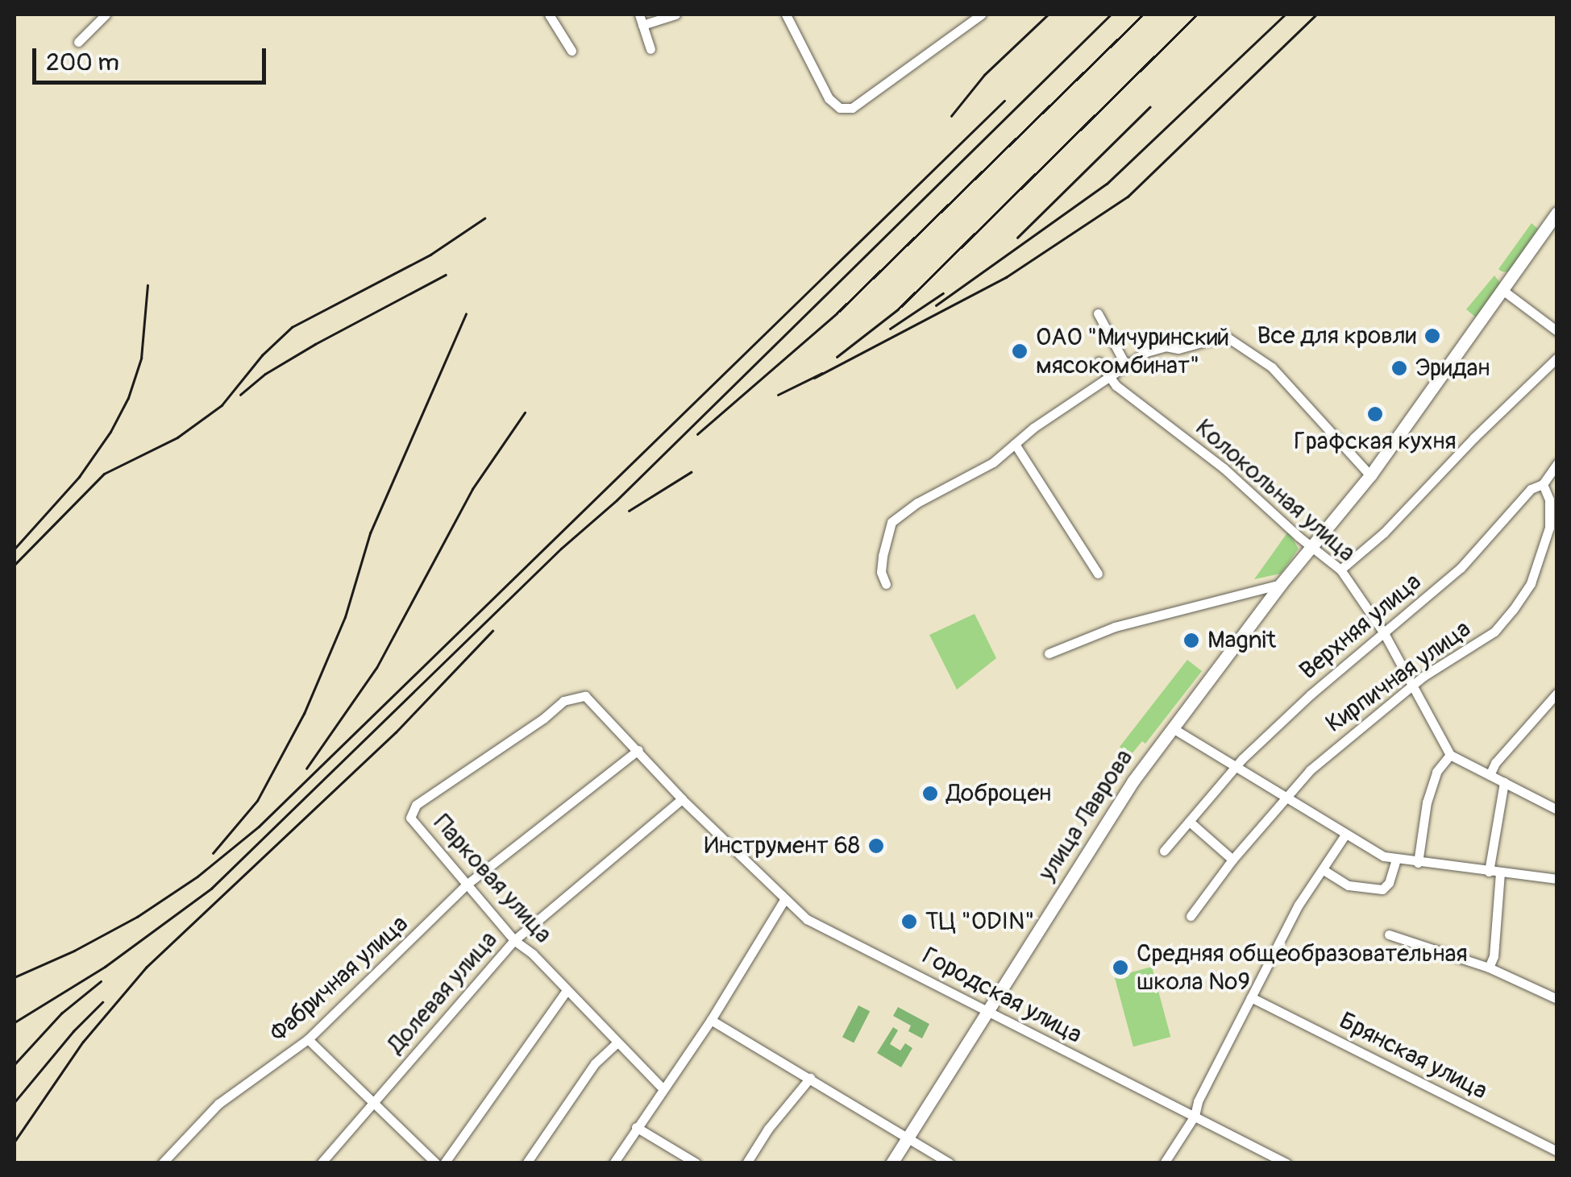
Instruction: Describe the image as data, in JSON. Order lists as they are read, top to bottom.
{
  "streets": {
    "main road": ["улица Лаврова"],
    "street": [
      "Колокольная улица",
      "Верхняя улица",
      "Кирпичная улица",
      "Парковая улица",
      "Фабричная улица",
      "Долевая улица",
      "Городская улица",
      "Брянская улица"
    ]
  },
  "crossings": [
    ["Колокольная улица", "Верхняя улица"],
    ["Колокольная улица", "Кирпичная улица"],
    ["Колокольная улица", "улица Лаврова"],
    ["Верхняя улица", "Кирпичная улица"],
    ["улица Лаврова", "Городская улица"],
    ["Парковая улица", "Фабричная улица"],
    ["Парковая улица", "Долевая улица"],
    ["Парковая улица", "Городская улица"],
    ["Фабричная улица", "Городская улица"],
    ["Долевая улица", "Городская улица"]
  ],
  "places": [
    "Все для кровли",
    "ОАО \"Мичуринский мясокомбинат\"",
    "Эридан",
    "Графская кухня",
    "Magnit",
    "Доброцен",
    "Инструмент 68",
    "ТЦ \"ODIN\"",
    "Средняя общеобразовательная школа №9"
  ],
  "scale_bar": "200 m"
}
